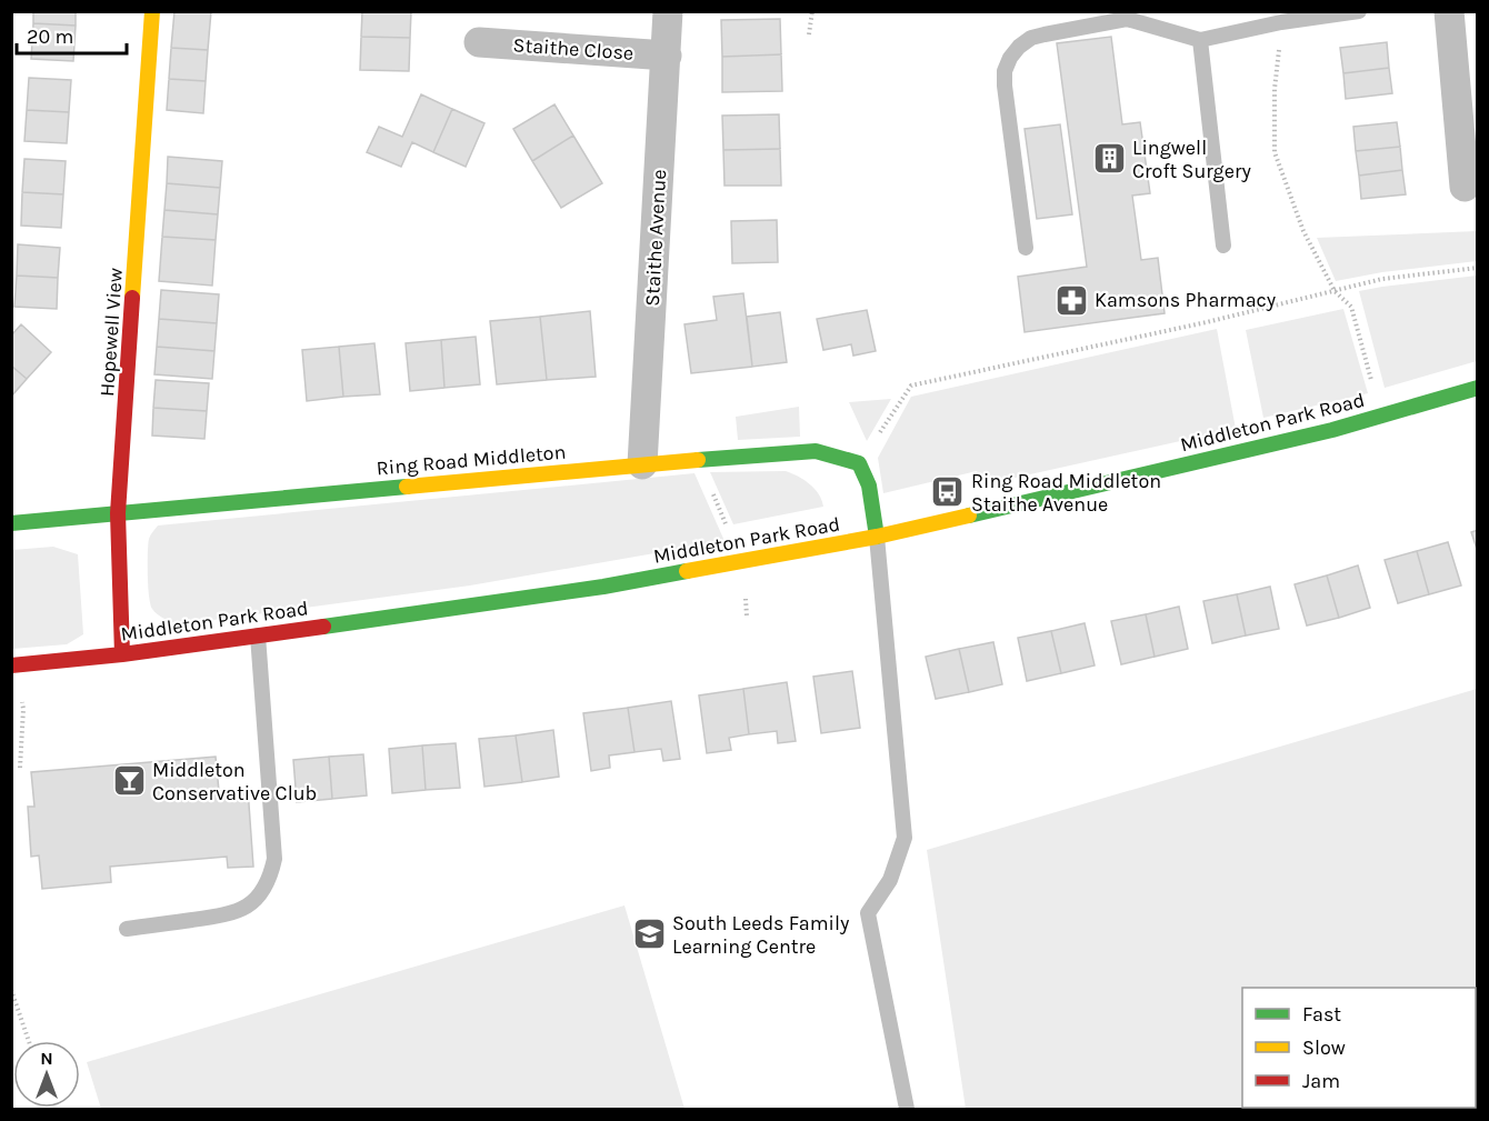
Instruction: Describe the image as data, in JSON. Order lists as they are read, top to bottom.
{
  "streets": {
    "street": [
      "Staithe Close",
      "Staithe Avenue",
      "Hopewell View",
      "Middleton Park Road",
      "Ring Road Middleton"
    ]
  },
  "crossings": [
    ["Staithe Close", "Staithe Avenue"],
    ["Staithe Avenue", "Ring Road Middleton"],
    ["Hopewell View", "Middleton Park Road"],
    ["Hopewell View", "Ring Road Middleton"]
  ],
  "places": {
    "building": ["Lingwell Croft Surgery"],
    "pharmacy": ["Kamsons Pharmacy"],
    "bus stop": ["Ring Road Middleton Staithe Avenue"],
    "bar": ["Middleton Conservative Club"],
    "school or university": ["South Leeds Family Learning Centre"]
  },
  "legend": ["Fast", "Slow", "Jam"],
  "scale_bar": "20 m",
  "north": "top"
}
